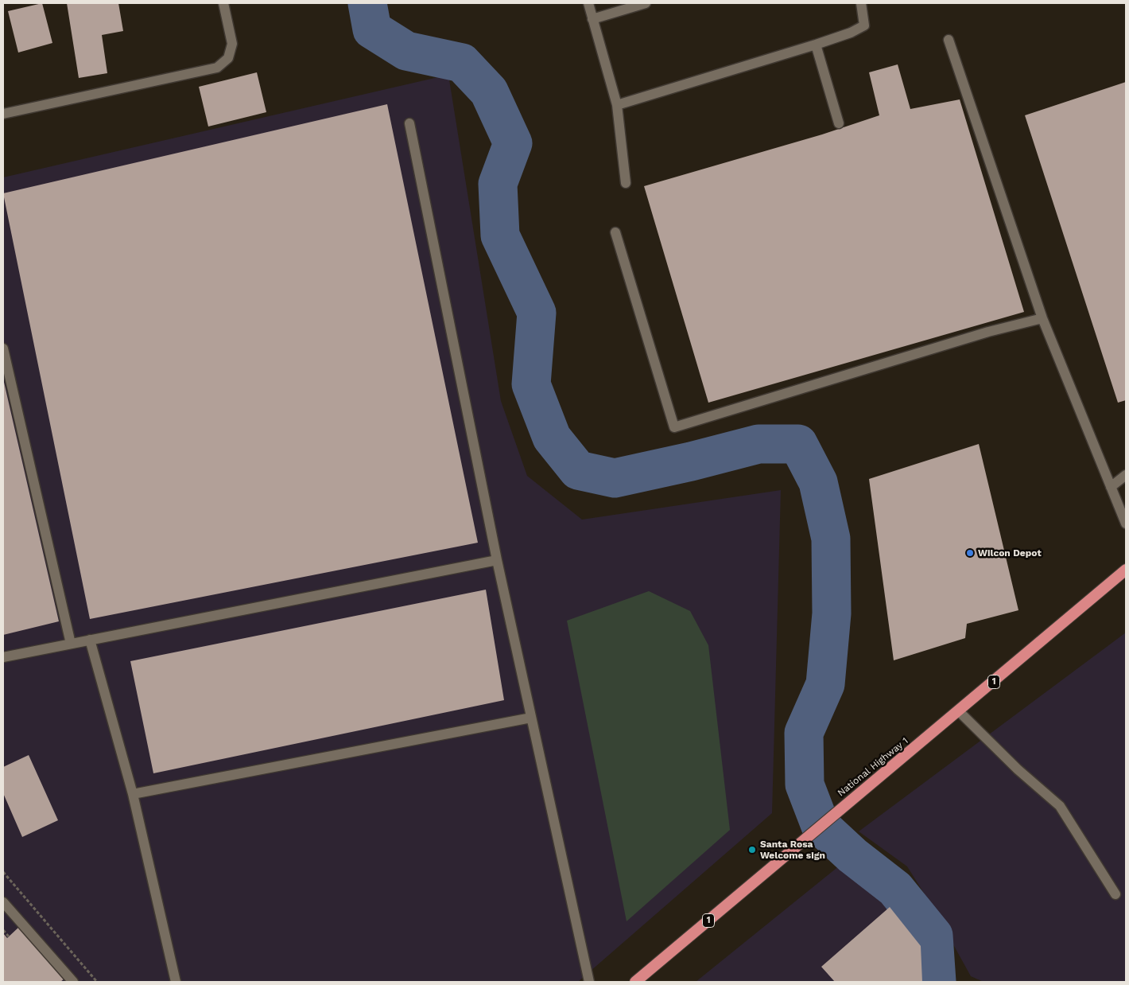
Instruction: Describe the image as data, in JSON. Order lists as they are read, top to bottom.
{
  "streets": {
    "highway": ["1", "National Highway 1"]
  },
  "places": ["Wilcon Depot", "Santa Rosa Welcome sign"]
}
